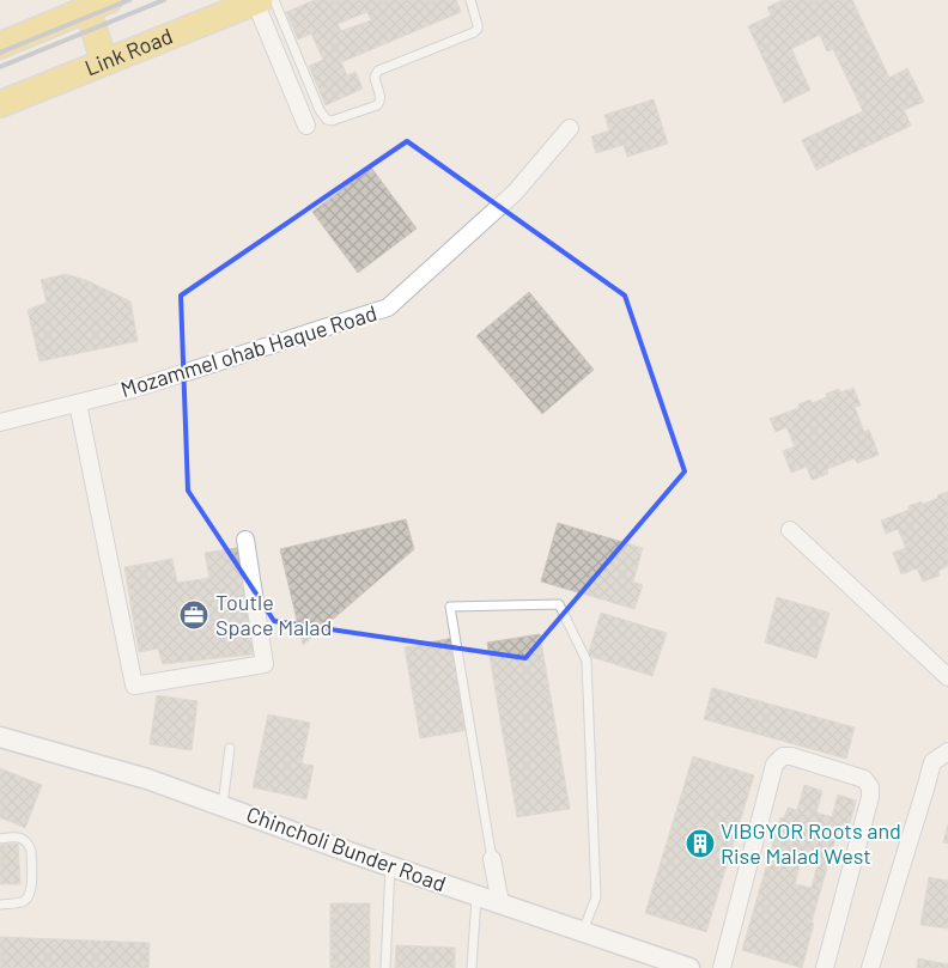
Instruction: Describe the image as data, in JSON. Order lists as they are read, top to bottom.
{
  "streets": {
    "main road": ["Link Road"],
    "street": ["Mozammel ohab Haque Road", "Chincholi Bunder Road"]
  },
  "places": {
    "office": ["Toutle Space Malad"],
    "building": ["VIBGYOR Roots and Rise Malad West"]
  }
}
